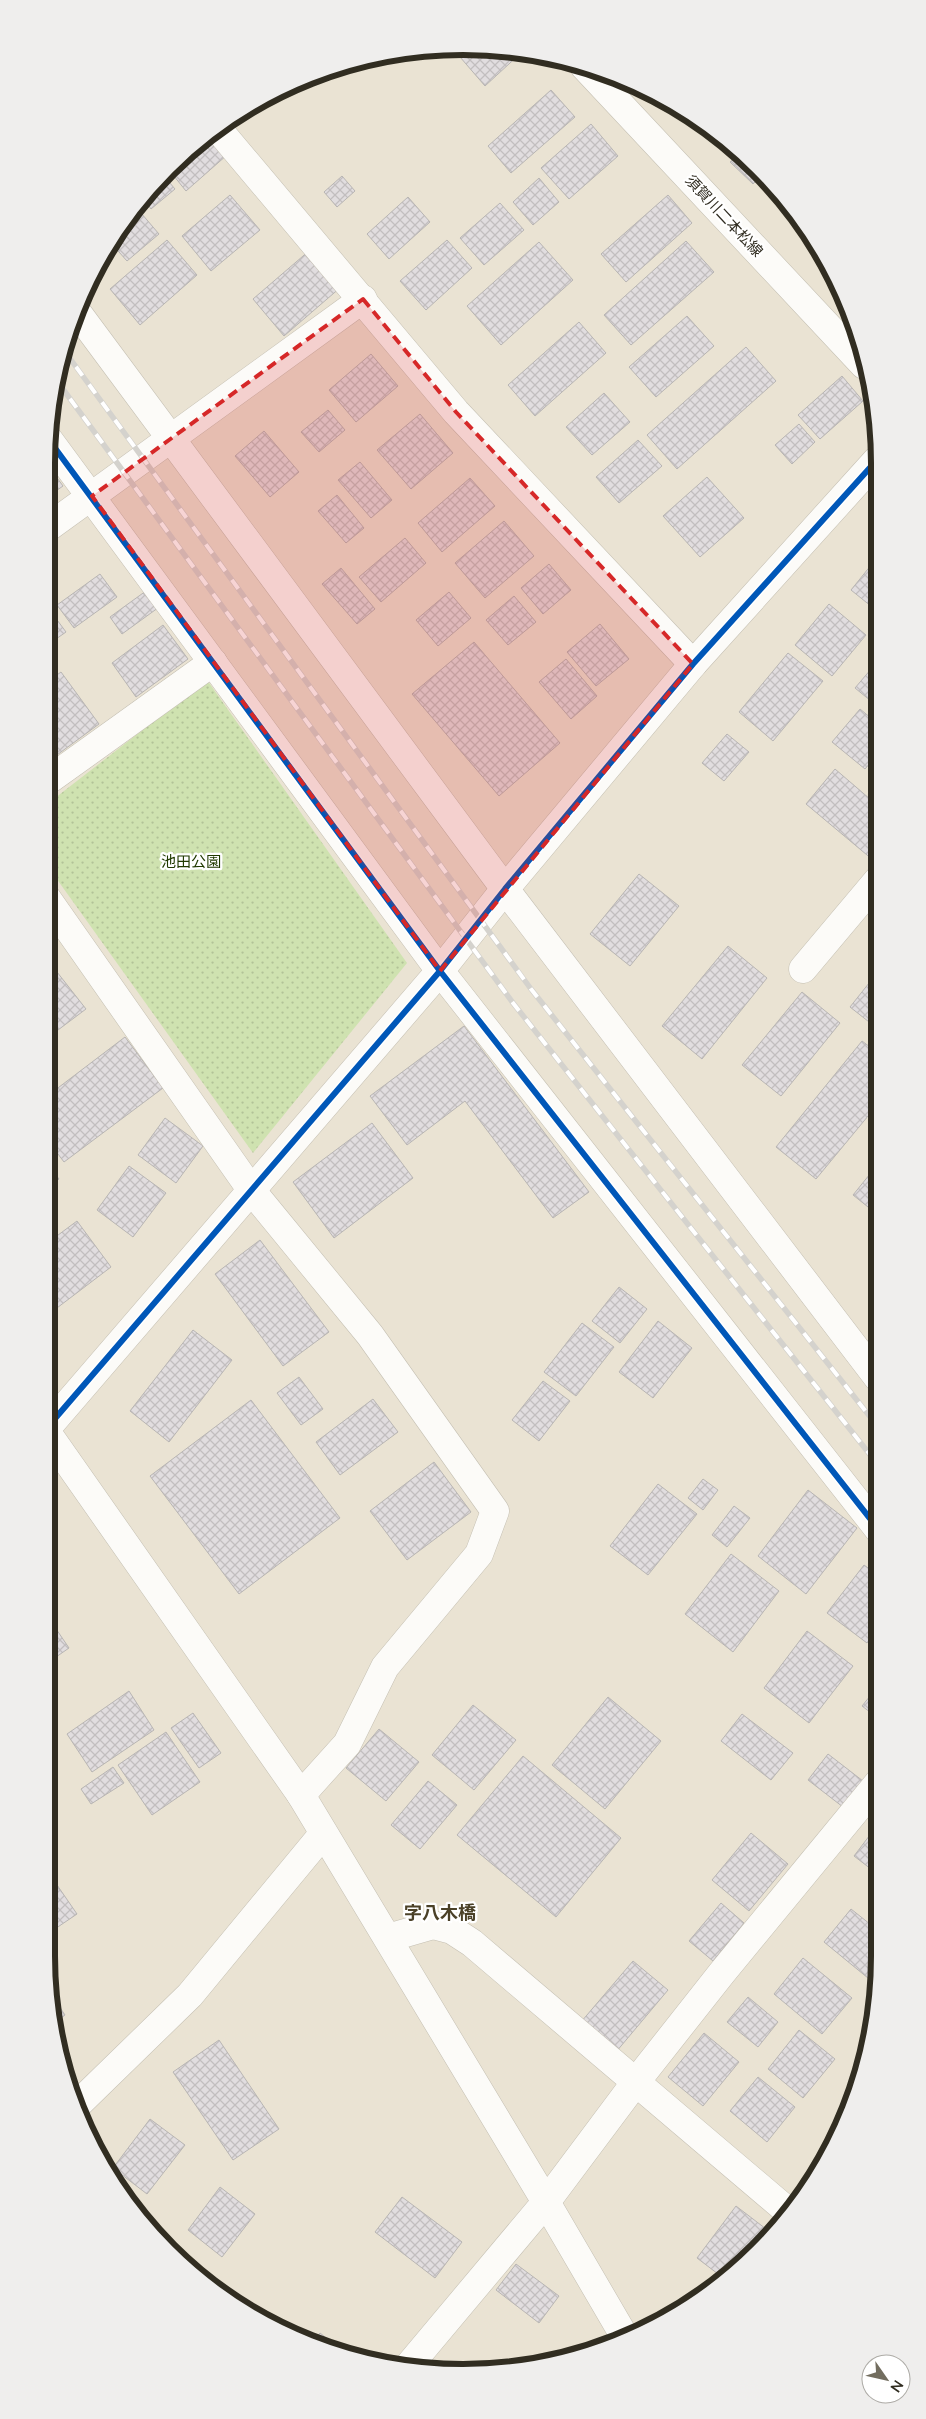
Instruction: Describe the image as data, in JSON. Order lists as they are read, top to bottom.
{
  "streets": {
    "street": ["須賀川二本松線"]
  },
  "districts": ["字八木橋"],
  "parks": ["池田公園"],
  "north": "bottom right"
}
